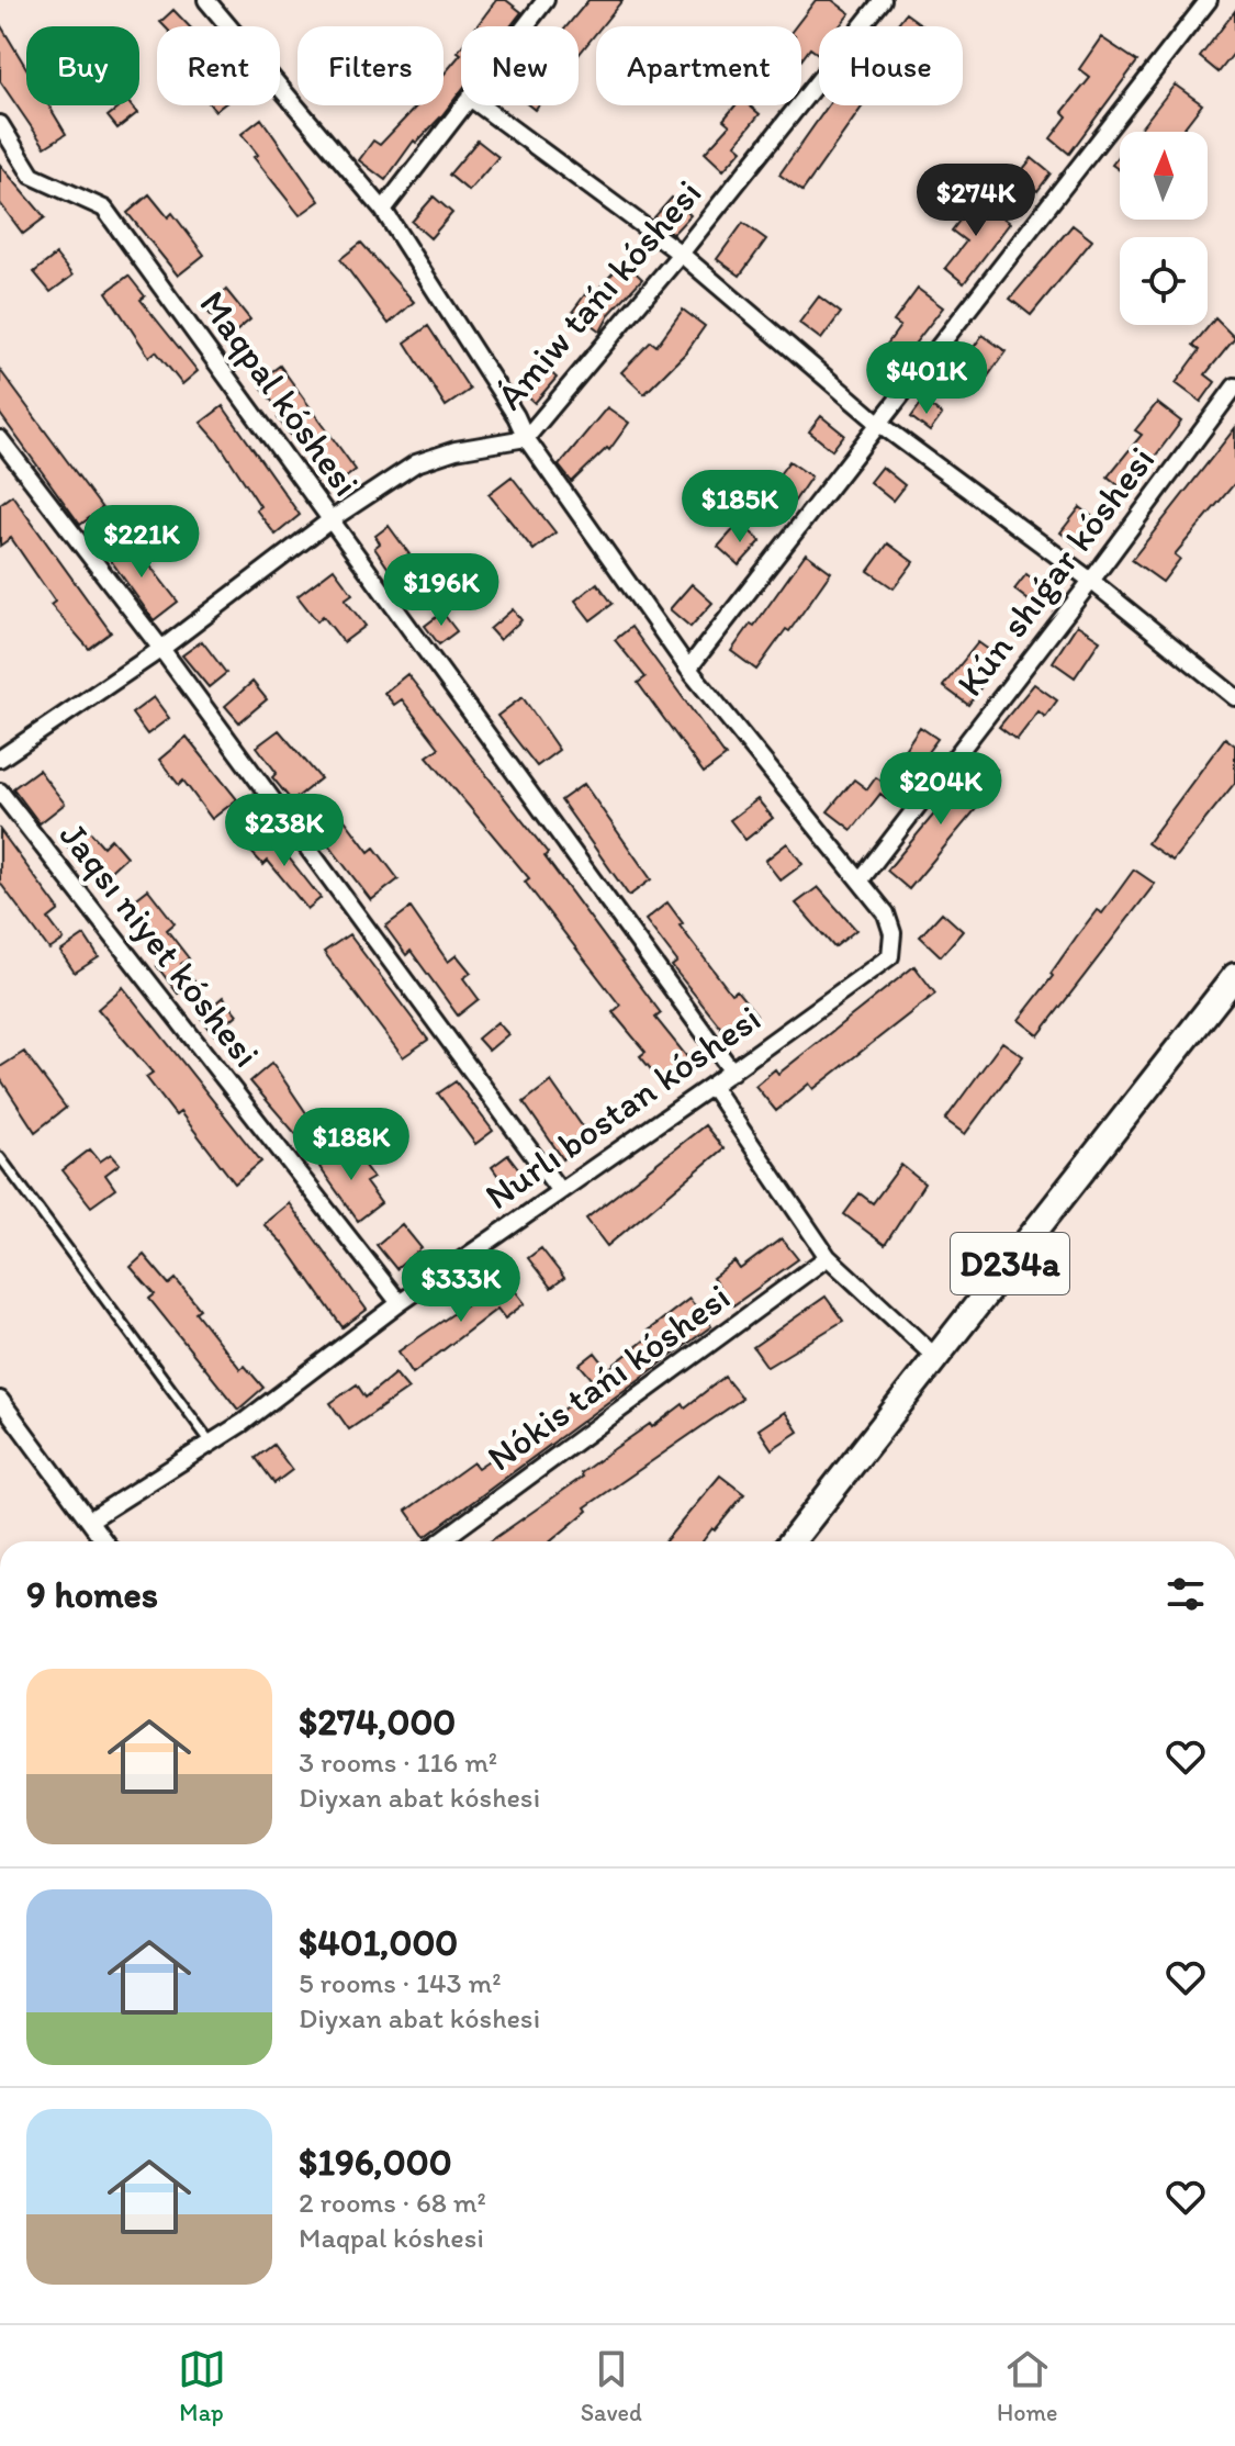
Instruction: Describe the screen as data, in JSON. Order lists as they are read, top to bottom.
{
  "streets": {
    "main road": ["D234a"],
    "street": [
      "Ámiw tańı kóshesi",
      "Maqpal kóshesi",
      "Kún shıǵar kóshesi",
      "Jaqsı niyet kóshesi",
      "Nurlı bostan kóshesi",
      "Nókis tańı kóshesi"
    ]
  },
  "crossings": [
    ["Ámiw tańı kóshesi", "Maqpal kóshesi"],
    ["Maqpal kóshesi", "Nurlı bostan kóshesi"],
    ["Kún shıǵar kóshesi", "Nurlı bostan kóshesi"],
    ["Jaqsı niyet kóshesi", "Nurlı bostan kóshesi"]
  ],
  "north": "top",
  "page": {
    "chip": [
      "Buy",
      "Rent",
      "Filters",
      "New",
      "Apartment",
      "House"
    ],
    "price": [
      "$274K",
      "$401K",
      "$185K",
      "$221K",
      "$196K",
      "$204K",
      "$238K",
      "$188K",
      "$333K"
    ],
    "heading": "9 homes",
    "list": [
      {
        "name": "$274,000",
        "note": "3 rooms · 116 m² · Diyxan abat kóshesi"
      },
      {
        "name": "$401,000",
        "note": "5 rooms · 143 m² · Diyxan abat kóshesi"
      },
      {
        "name": "$196,000",
        "note": "2 rooms · 68 m² · Maqpal kóshesi"
      }
    ],
    "tabs": ["Map", "Saved", "Home"]
  }
}
